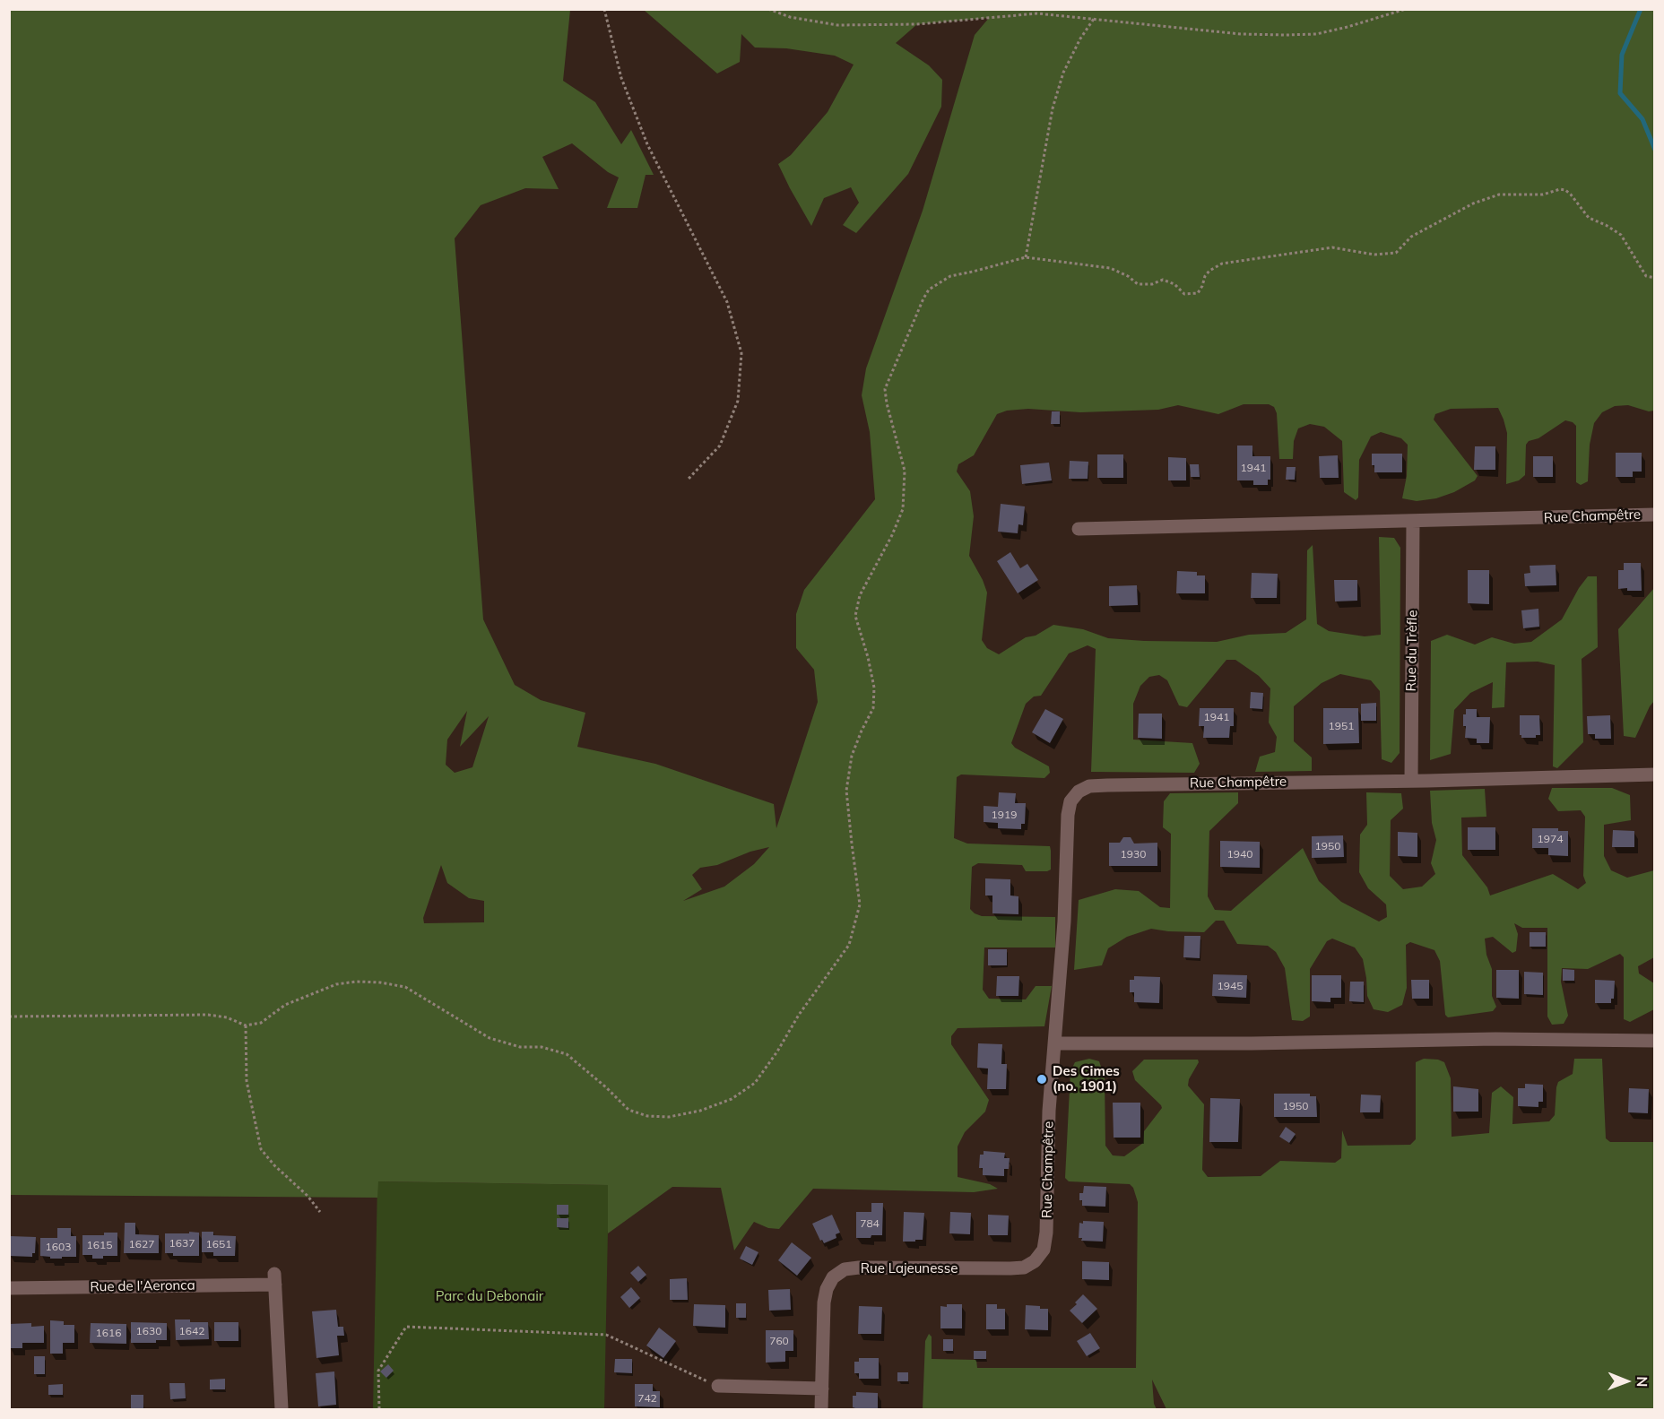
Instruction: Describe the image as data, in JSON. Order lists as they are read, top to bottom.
{
  "streets": {
    "street": [
      "Rue Champêtre",
      "Rue du Trèfle",
      "Rue Lajeunesse",
      "Rue de l'Aeronca"
    ]
  },
  "crossings": [
    ["Rue Champêtre", "Rue du Trèfle"],
    ["Rue Champêtre", "Rue Lajeunesse"]
  ],
  "parks": ["Parc du Debonair"],
  "places": ["Des Cimes (no. 1901)"],
  "house_numbers": [
    "1941",
    "1941",
    "1951",
    "1919",
    "1974",
    "1950",
    "1930",
    "1940",
    "1945",
    "1950",
    "784",
    "1637",
    "1627",
    "1651",
    "1615",
    "1603",
    "1630",
    "1642",
    "1616",
    "760",
    "742"
  ],
  "north": "right"
}
